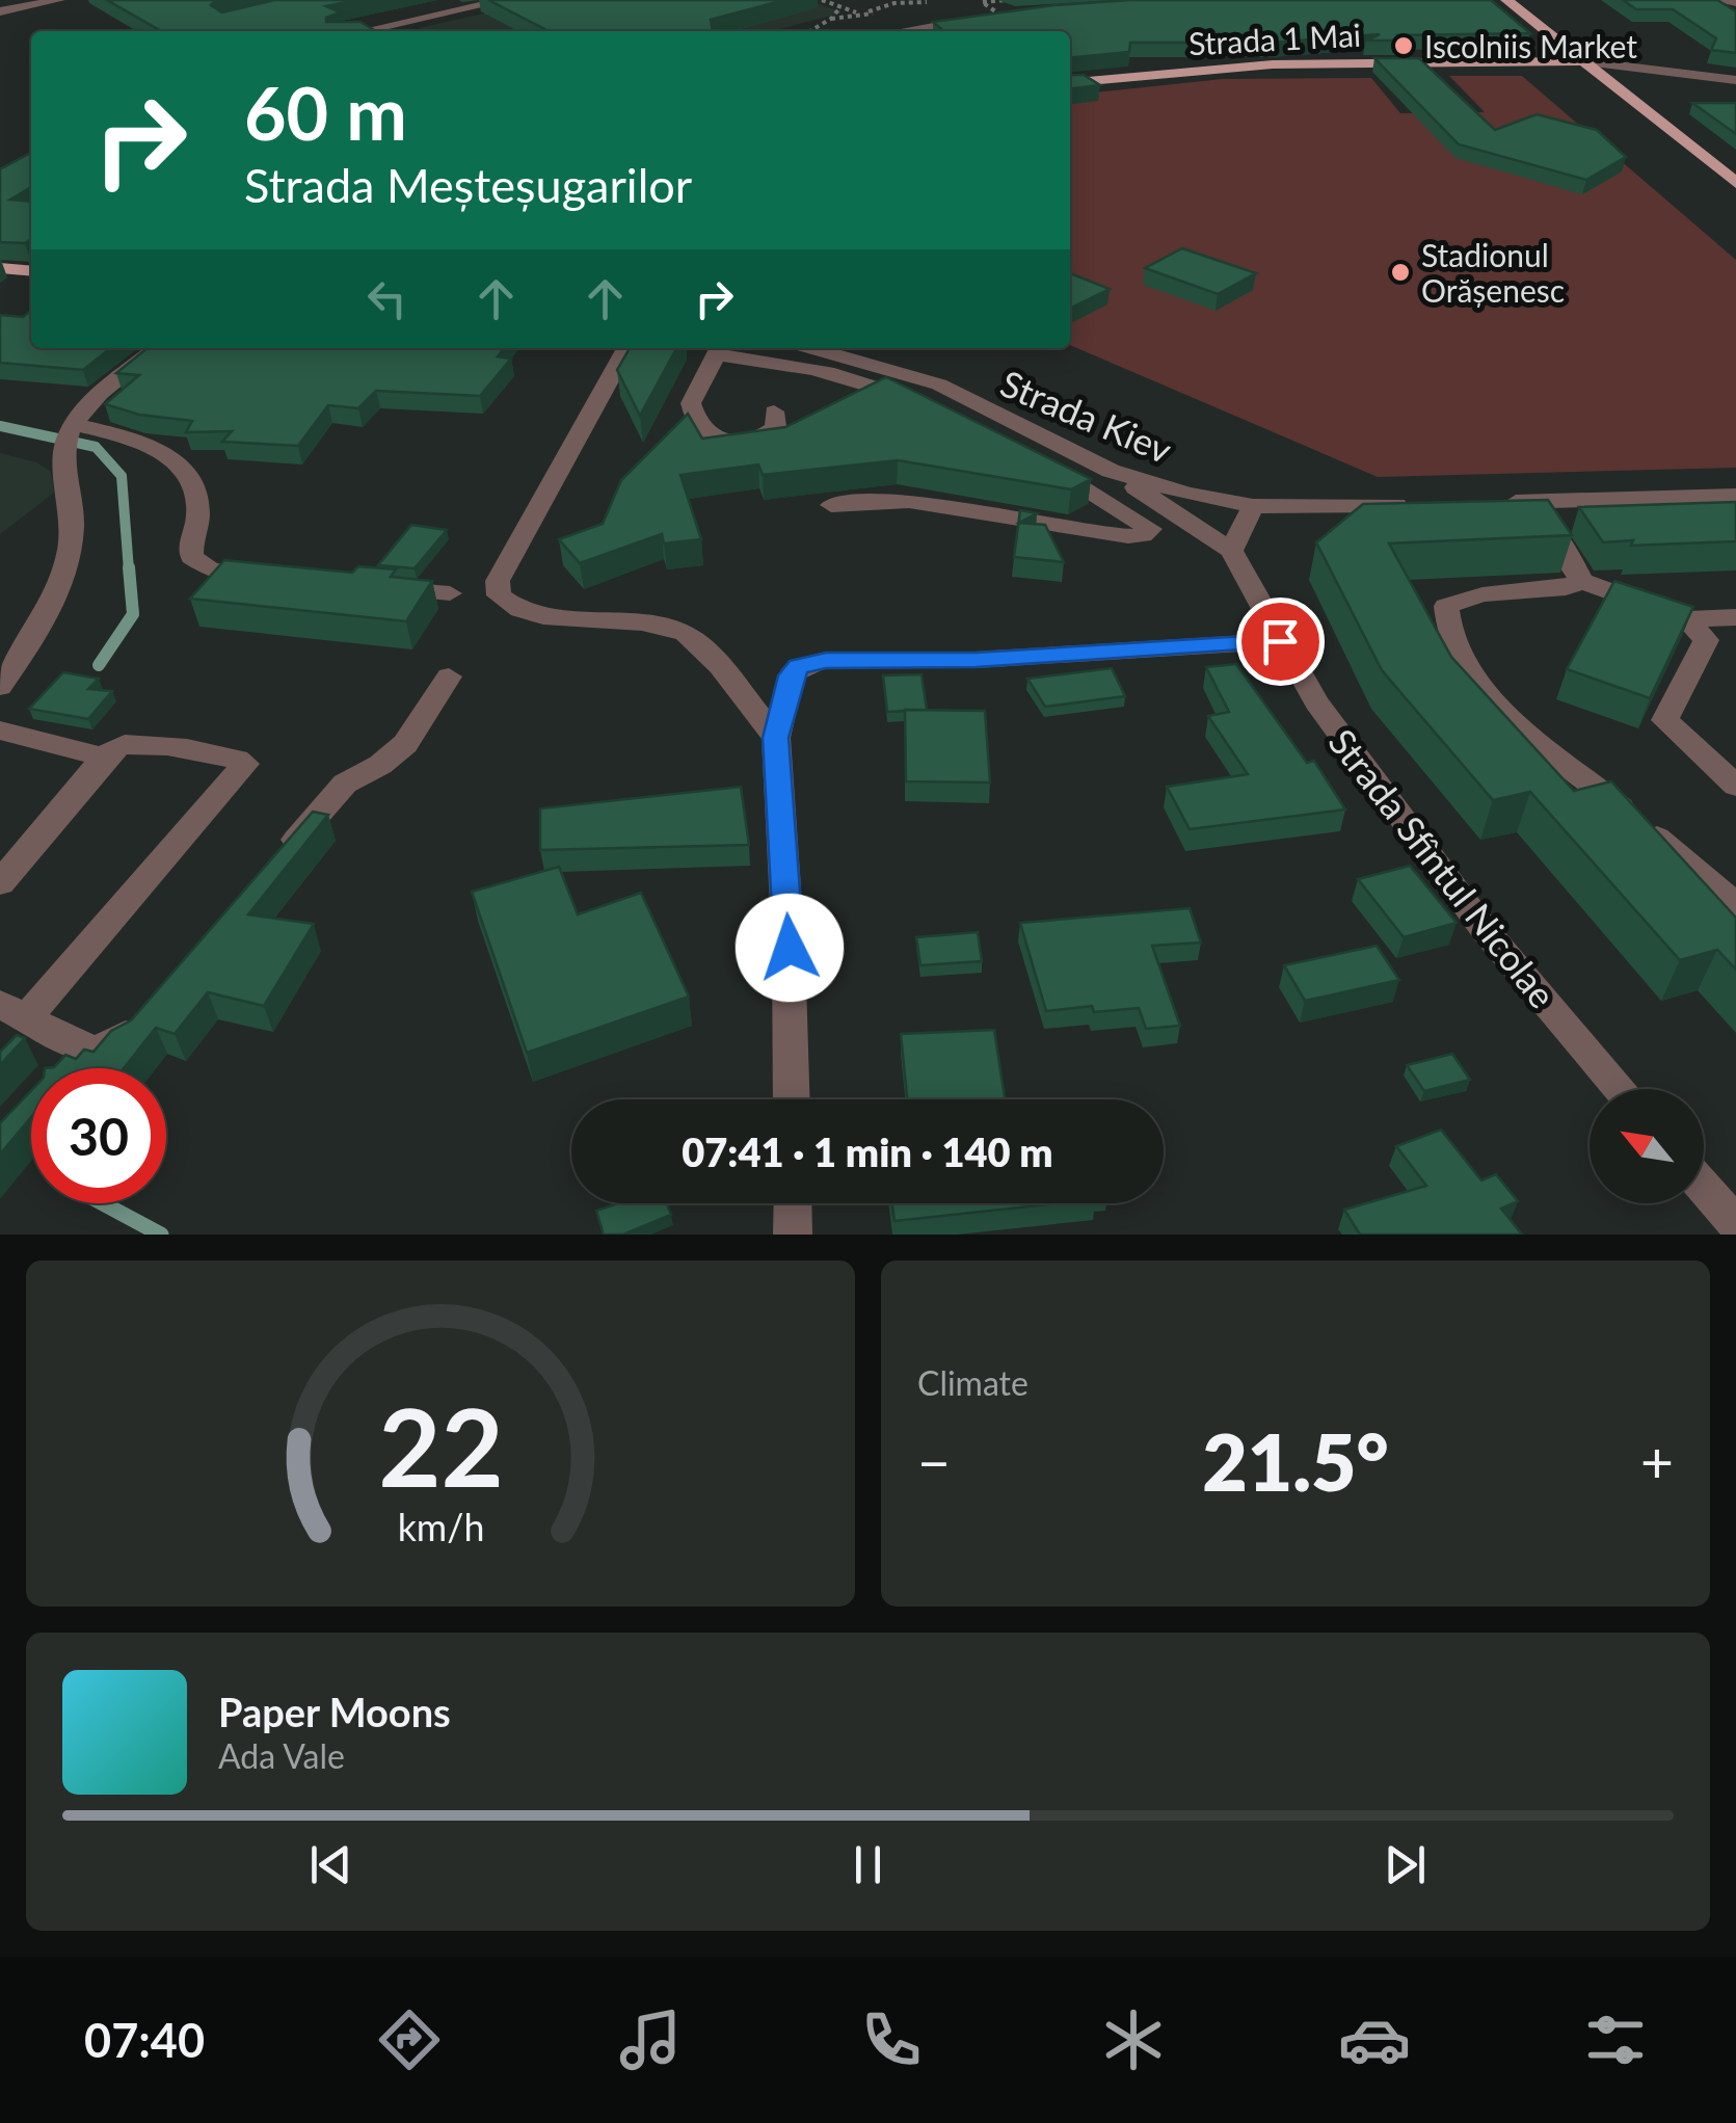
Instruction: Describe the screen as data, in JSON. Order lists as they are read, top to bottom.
{
  "streets": {
    "main road": ["Strada 1 Mai"],
    "street": ["Strada Kiev", "Strada Sfîntul Nicolae"]
  },
  "places": ["Iscolniis Market", "Stadionul Orășenesc"],
  "north": "top left",
  "page": {
    "turn": ["60 m", "Strada Meșteșugarilor"],
    "limit": "30",
    "trip": "07:41 · 1 min · 140 m",
    "tile": "Climate",
    "heat": ["−", "21.5°", "+"],
    "song": ["Paper Moons", "Ada Vale"],
    "tabs": "07:40",
    "gauge": ["22", "km/h"]
  }
}
